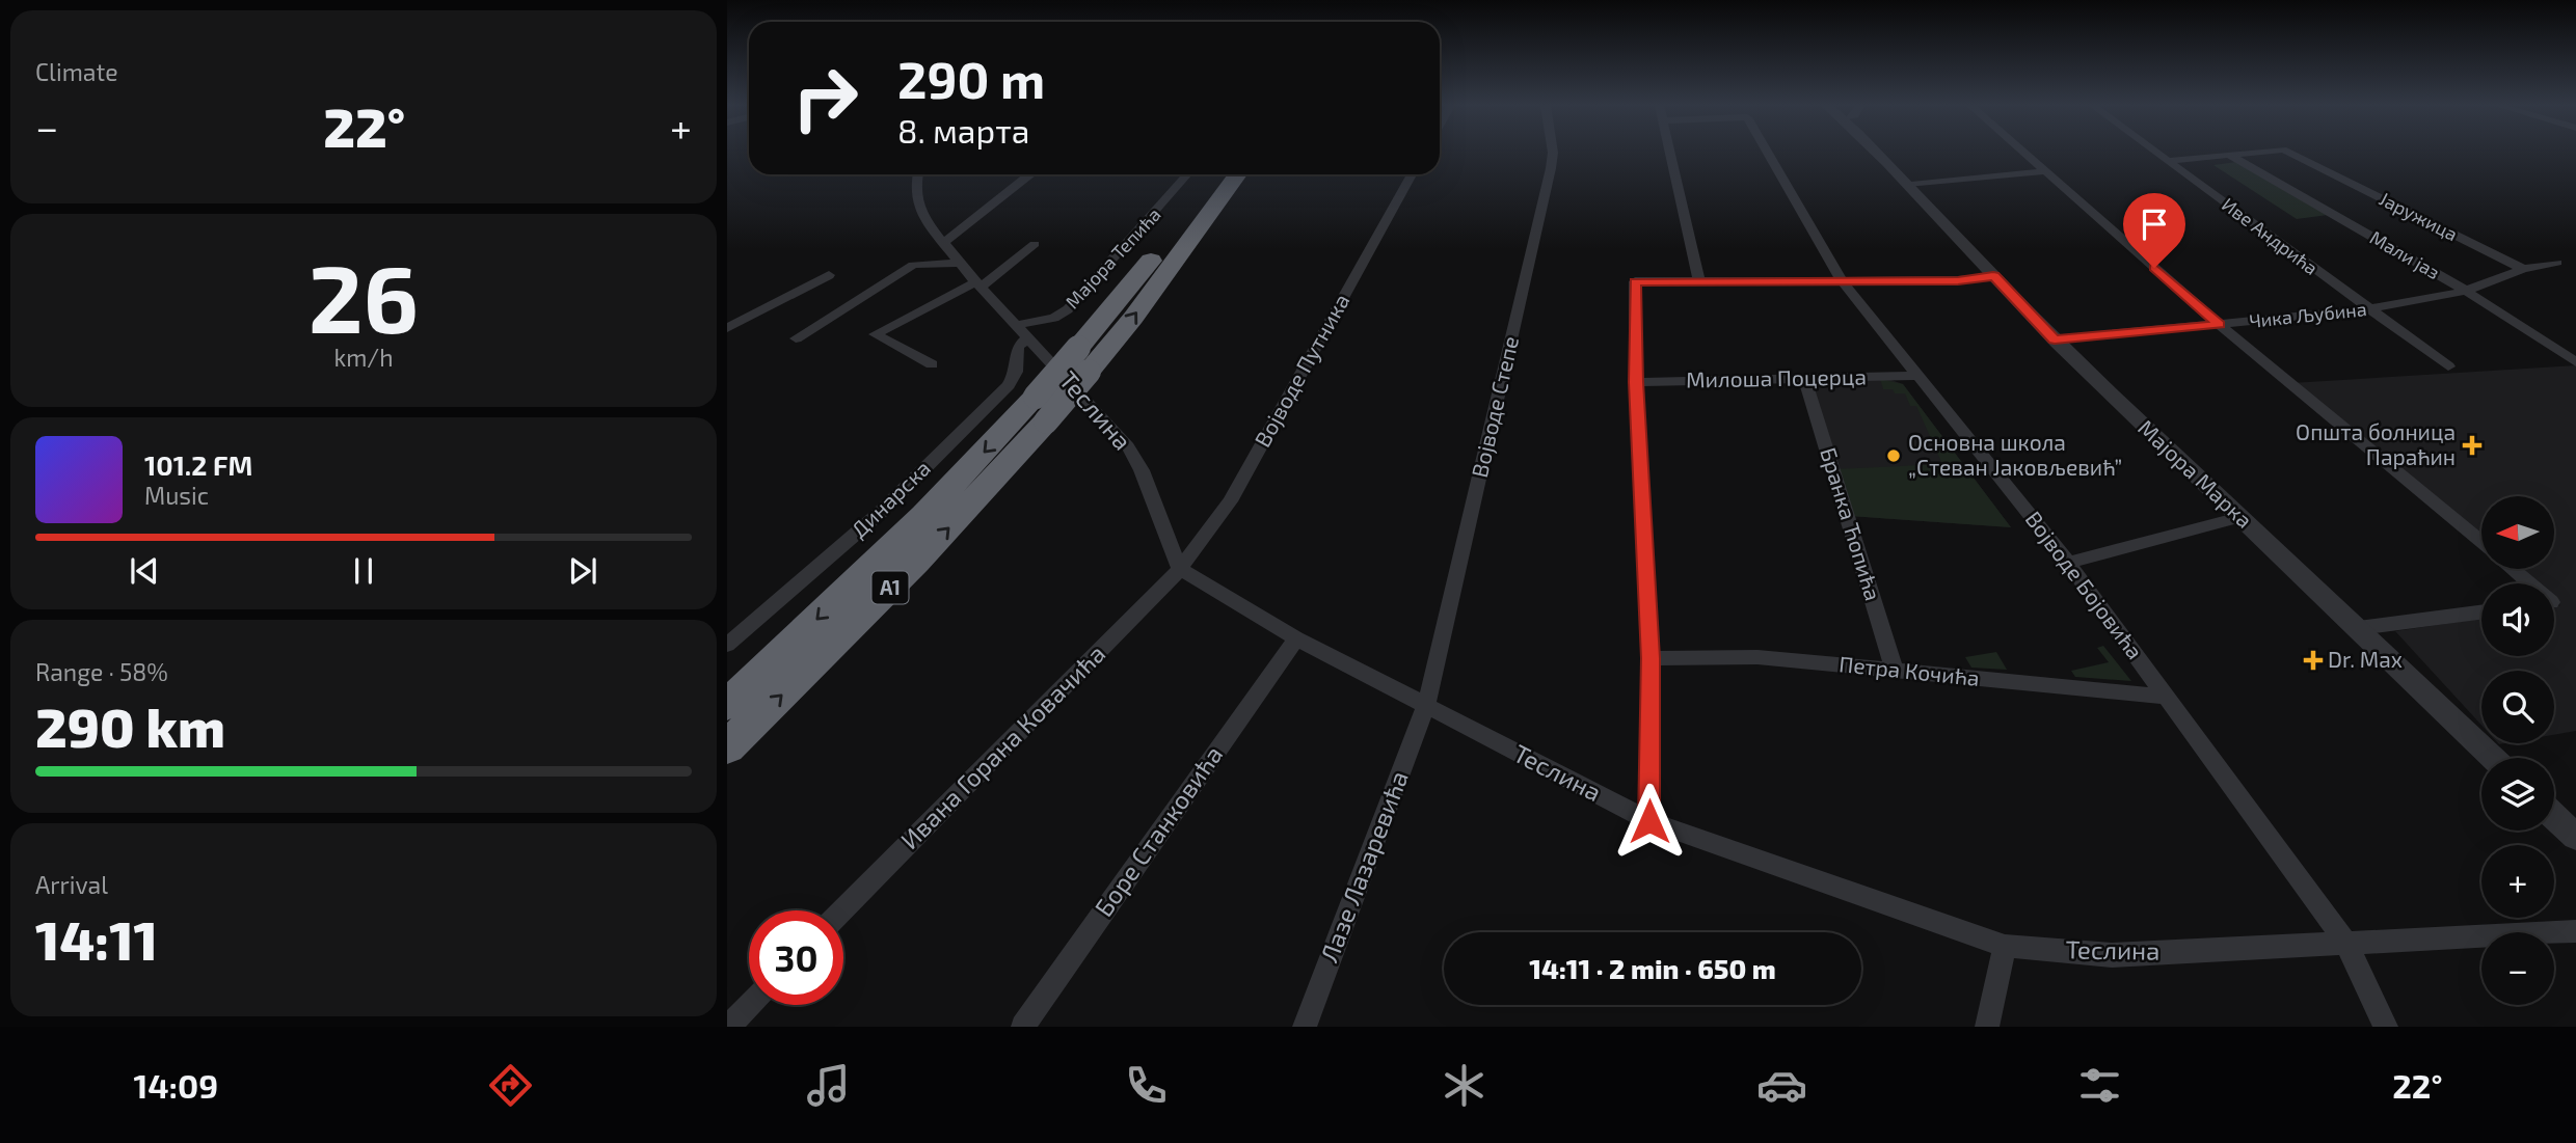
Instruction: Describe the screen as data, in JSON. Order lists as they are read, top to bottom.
{
  "streets": {
    "highway": ["A1"],
    "street": [
      "Јаружица",
      "Иве Андрића",
      "Мали јаз",
      "Мајора Тепића",
      "Чика Љубина",
      "Војводе Путника",
      "Милоша Поцерца",
      "Војводе Степе",
      "Теслина",
      "Мајора Марка",
      "Динарска",
      "Бранка Ћопића",
      "Војводе Бојовића",
      "Петра Кочића",
      "Ивана Горана Ковачића",
      "Боре Станковића",
      "Лазе Лазаревића"
    ]
  },
  "crossings": [
    ["Јаружица", "Мали јаз"],
    ["Јаружица", "Чика Љубина"],
    ["Иве Андрића", "Чика Љубина"],
    ["Мали јаз", "Чика Љубина"],
    ["Мајора Тепића", "Теслина"],
    ["Мајора Тепића", "Динарска"],
    ["Чика Љубина", "Мајора Марка"],
    ["Војводе Путника", "Теслина"],
    ["Војводе Путника", "Ивана Горана Ковачића"],
    ["Милоша Поцерца", "Бранка Ћопића"],
    ["Милоша Поцерца", "Војводе Бојовића"],
    ["Војводе Степе", "Теслина"],
    ["Војводе Степе", "Лазе Лазаревића"],
    ["Теслина", "Динарска"],
    ["Теслина", "Војводе Бојовића"],
    ["Теслина", "Ивана Горана Ковачића"],
    ["Теслина", "Боре Станковића"],
    ["Теслина", "Лазе Лазаревића"],
    ["Бранка Ћопића", "Петра Кочића"],
    ["Војводе Бојовића", "Петра Кочића"]
  ],
  "places": {
    "health": ["Општа болница Параћин", "Dr. Max"],
    "other": ["Основна школа „Стеван Јаковљевић”"]
  },
  "north": "left",
  "page": {
    "tile": [
      "Climate",
      ["26", "km/h"],
      ["Range · 58%", "290 km"],
      ["Arrival", "14:11"]
    ],
    "turn": ["290 m", "8. марта"],
    "heat": ["−", "22°", "+"],
    "song": ["101.2 FM", "Music"],
    "map_buttons": ["+", "−"],
    "limit": "30",
    "trip": "14:11 · 2 min · 650 m",
    "tabs": ["14:09", "22°"]
  }
}
